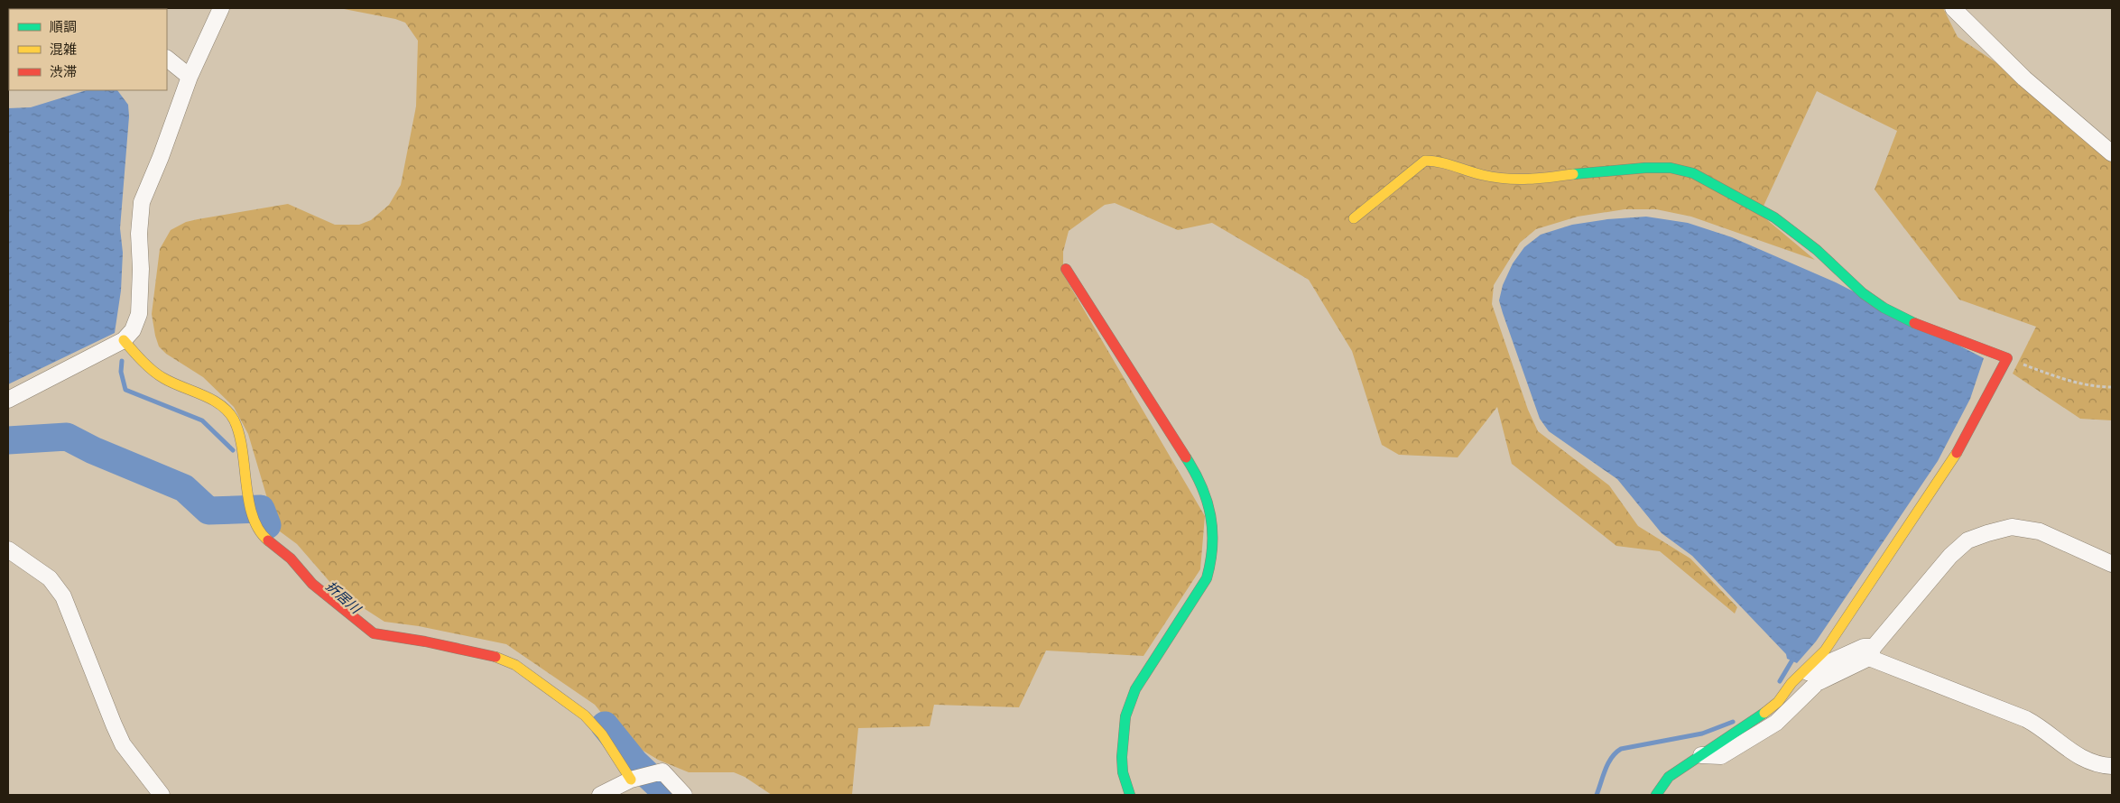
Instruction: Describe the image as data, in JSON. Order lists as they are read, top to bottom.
{
  "water": ["折居川"],
  "legend": ["順調", "混雑", "渋滞"]
}
